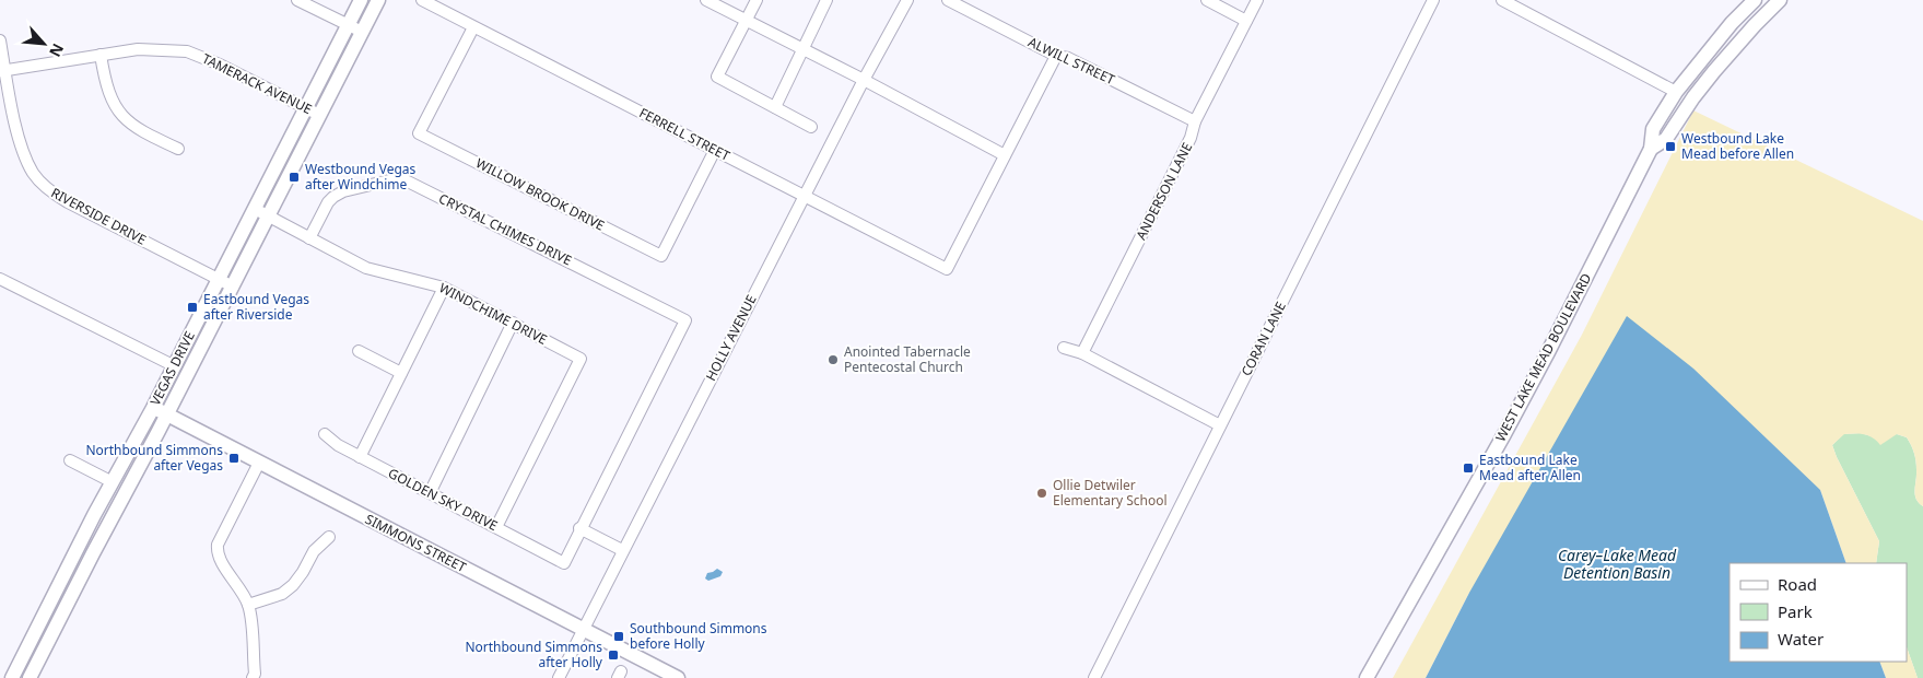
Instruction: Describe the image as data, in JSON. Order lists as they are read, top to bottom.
{
  "streets": {
    "main road": ["WEST LAKE MEAD BOULEVARD", "VEGAS DRIVE", "SIMMONS STREET"],
    "street": [
      "ALWILL STREET",
      "TAMERACK AVENUE",
      "FERRELL STREET",
      "ANDERSON LANE",
      "WILLOW BROOK DRIVE",
      "RIVERSIDE DRIVE",
      "CRYSTAL CHIMES DRIVE",
      "WINDCHIME DRIVE",
      "HOLLY AVENUE",
      "CORAN LANE",
      "GOLDEN SKY DRIVE"
    ]
  },
  "crossings": [
    ["ALWILL STREET", "ANDERSON LANE"],
    ["TAMERACK AVENUE", "RIVERSIDE DRIVE"],
    ["TAMERACK AVENUE", "VEGAS DRIVE"],
    ["FERRELL STREET", "WILLOW BROOK DRIVE"],
    ["FERRELL STREET", "HOLLY AVENUE"],
    ["RIVERSIDE DRIVE", "VEGAS DRIVE"],
    ["CRYSTAL CHIMES DRIVE", "WINDCHIME DRIVE"],
    ["CRYSTAL CHIMES DRIVE", "GOLDEN SKY DRIVE"],
    ["WINDCHIME DRIVE", "VEGAS DRIVE"],
    ["WINDCHIME DRIVE", "GOLDEN SKY DRIVE"],
    ["HOLLY AVENUE", "SIMMONS STREET"],
    ["VEGAS DRIVE", "SIMMONS STREET"]
  ],
  "water": ["Carey–Lake Mead Detention Basin"],
  "places": {
    "transit": [
      "Westbound Lake Mead before Allen",
      "Westbound Vegas after Windchime",
      "Eastbound Vegas after Riverside",
      "Northbound Simmons after Vegas",
      "Eastbound Lake Mead after Allen",
      "Southbound Simmons before Holly",
      "Northbound Simmons after Holly"
    ],
    "other": ["Anointed Tabernacle Pentecostal Church", "Ollie Detwiler Elementary School"]
  },
  "legend": ["Road", "Park", "Water"],
  "north": "bottom right"
}
